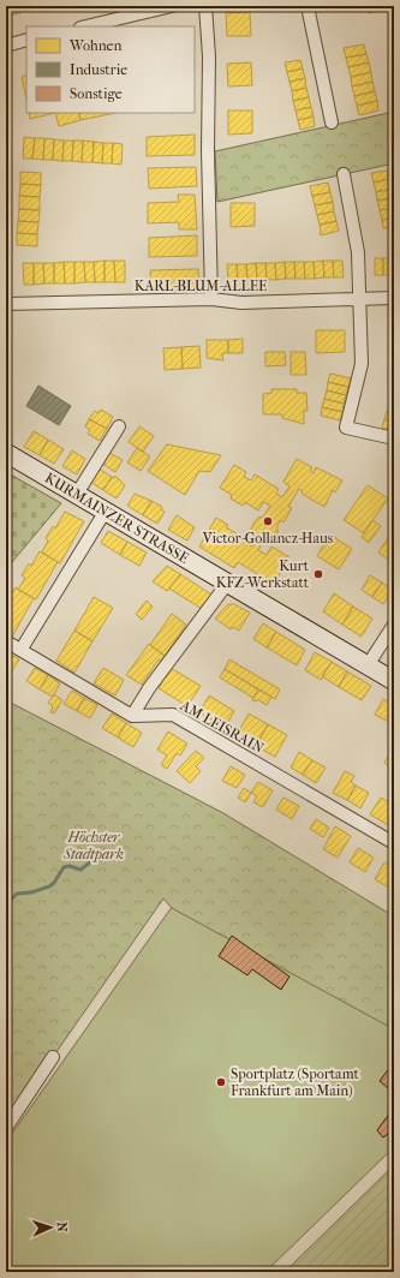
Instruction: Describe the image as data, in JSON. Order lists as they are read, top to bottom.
{
  "streets": {
    "main road": ["KURMAINZER STRASSE"],
    "street": ["KARL-BLUM-ALLEE", "AM LEISRAIN"]
  },
  "parks": ["Höchster Stadtpark"],
  "places": ["Victor-Gollancz-Haus", "Kurt KFZ-Werkstatt", "Sportplatz (Sportamt Frankfurt am Main)"],
  "legend": ["Wohnen", "Industrie", "Sonstige"],
  "north": "right"
}
